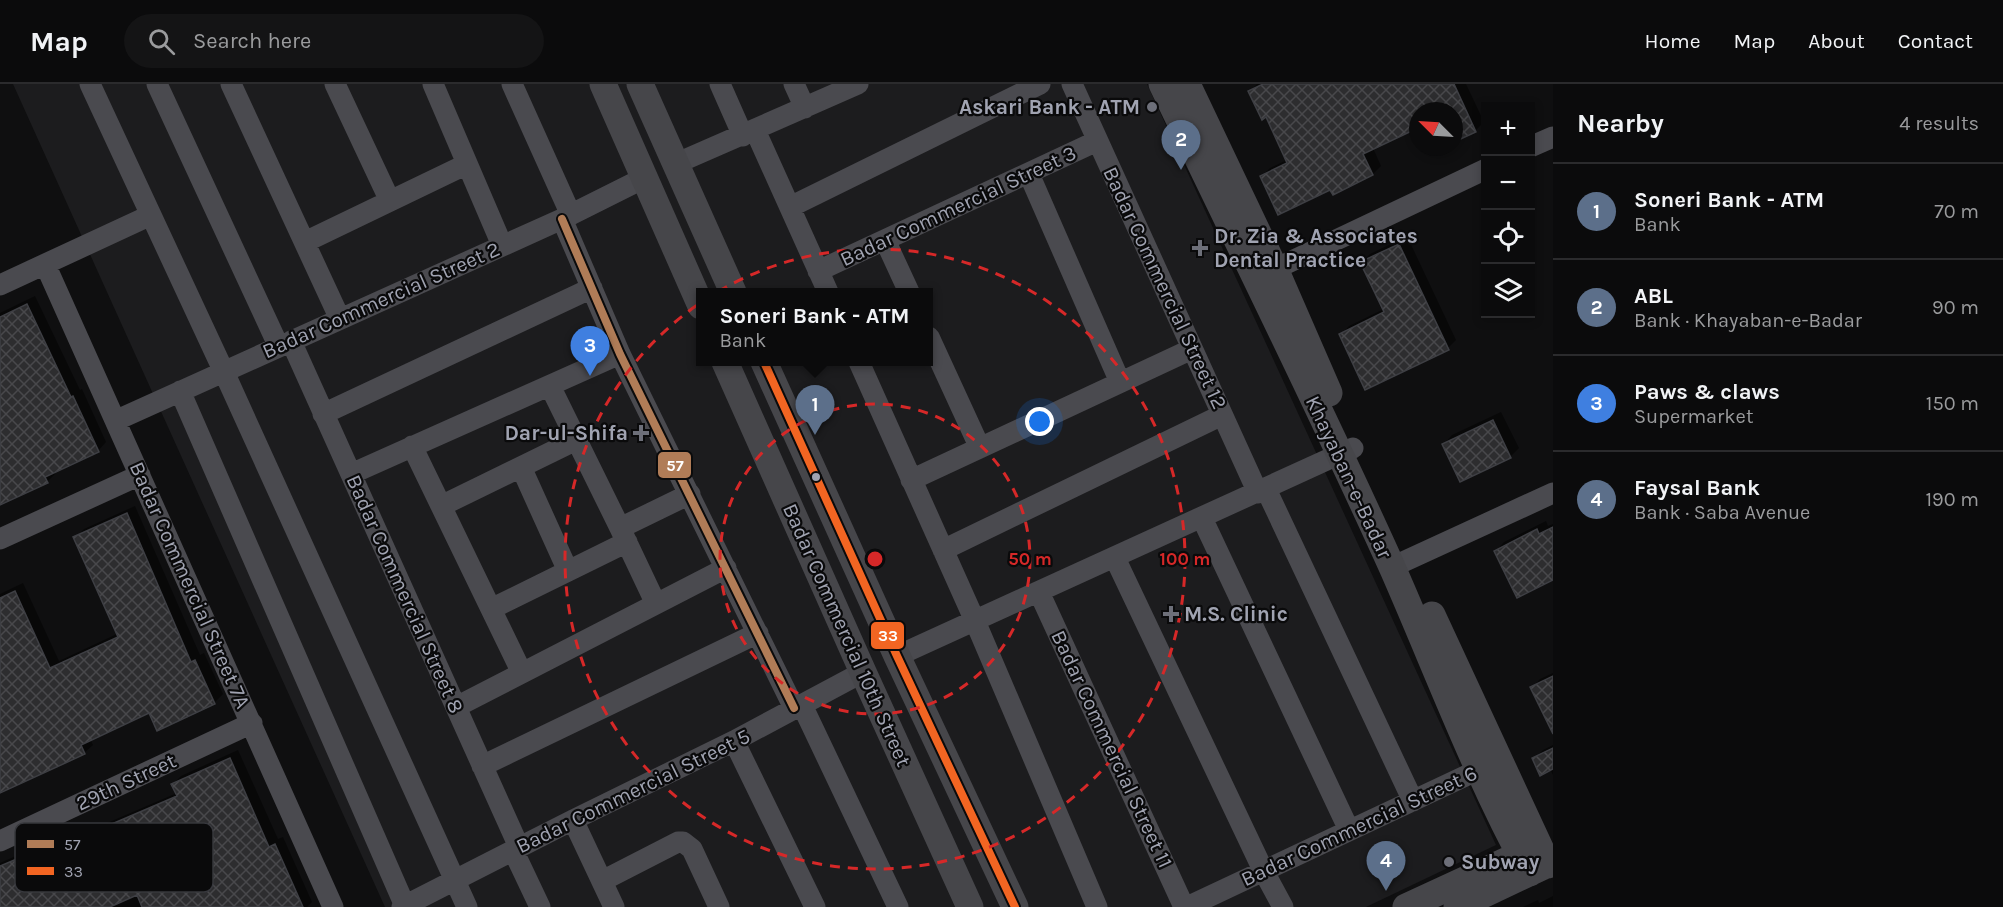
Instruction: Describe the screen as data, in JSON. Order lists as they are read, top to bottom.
{
  "streets": {
    "main road": ["Khayaban-e-Badar", "Badar Commercial 10th Street"],
    "street": [
      "Badar Commercial Street 3",
      "Badar Commercial Street 12",
      "Badar Commercial Street 2",
      "Badar Commercial Street 7A",
      "Badar Commercial Street 8",
      "Badar Commercial Street 11",
      "29th Street",
      "Badar Commercial Street 5",
      "Badar Commercial Street 6"
    ]
  },
  "crossings": [
    ["Badar Commercial Street 3", "Badar Commercial Street 12"],
    ["Badar Commercial Street 12", "Badar Commercial Street 6"],
    ["Badar Commercial Street 2", "Badar Commercial Street 7A"],
    ["Badar Commercial Street 2", "Badar Commercial Street 8"],
    ["Khayaban-e-Badar", "Badar Commercial Street 6"],
    ["Badar Commercial Street 7A", "29th Street"],
    ["Badar Commercial Street 8", "Badar Commercial Street 5"],
    ["Badar Commercial 10th Street", "Badar Commercial Street 5"],
    ["Badar Commercial Street 11", "Badar Commercial Street 6"]
  ],
  "places": {
    "other": ["Askari Bank - ATM", "Subway"],
    "health": ["Dr. Zia & Associates Dental Practice", "Dar-ul-Shifa", "M.S. Clinic"]
  },
  "lines": ["transit line 57", "transit line 33"],
  "legend": ["57", "33"],
  "north": "top left",
  "page": {
    "header": "Map",
    "search": "Search here",
    "nav": [
      "Home",
      "Map",
      "About",
      "Contact"
    ],
    "heading": ["Nearby", "4 results"],
    "map_buttons": ["+", "−"],
    "pins": [
      "2",
      "3",
      "1",
      "4"
    ],
    "list": [
      {
        "mark": "1",
        "name": "Soneri Bank - ATM",
        "note": "Bank",
        "value": "70 m"
      },
      {
        "mark": "2",
        "name": "ABL",
        "note": "Bank · Khayaban-e-Badar",
        "value": "90 m"
      },
      {
        "mark": "3",
        "name": "Paws & claws",
        "note": "Supermarket",
        "value": "150 m"
      },
      {
        "mark": "4",
        "name": "Faysal Bank",
        "note": "Bank · Saba Avenue",
        "value": "190 m"
      }
    ],
    "popup": ["Soneri Bank - ATM", "Bank"]
  },
  "rings": ["50 m", "100 m"]
}
